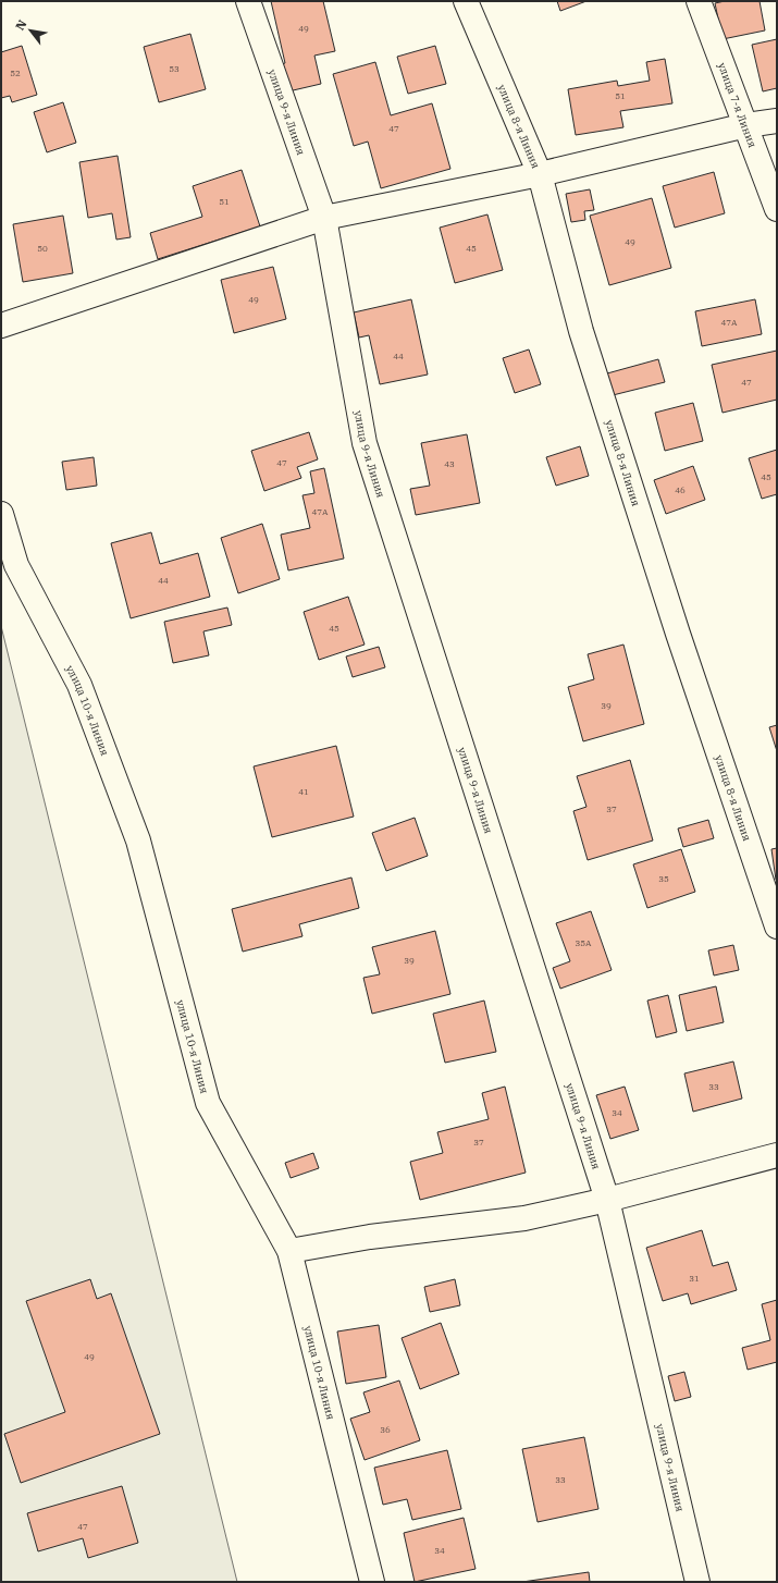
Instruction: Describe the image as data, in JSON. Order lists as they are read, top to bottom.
{
  "streets": {
    "street": [
      "улица 7-я Линия",
      "улица 9-я Линия",
      "улица 8-я Линия",
      "улица 10-я Линия"
    ]
  },
  "house_numbers": [
    "49",
    "53",
    "52",
    "51",
    "47",
    "51",
    "49",
    "50",
    "45",
    "49",
    "47А",
    "44",
    "47",
    "47",
    "43",
    "45",
    "46",
    "47А",
    "44",
    "45",
    "39",
    "41",
    "37",
    "35",
    "35А",
    "39",
    "33",
    "34",
    "37",
    "31",
    "49",
    "36",
    "33",
    "47",
    "34"
  ],
  "north": "top left"
}
